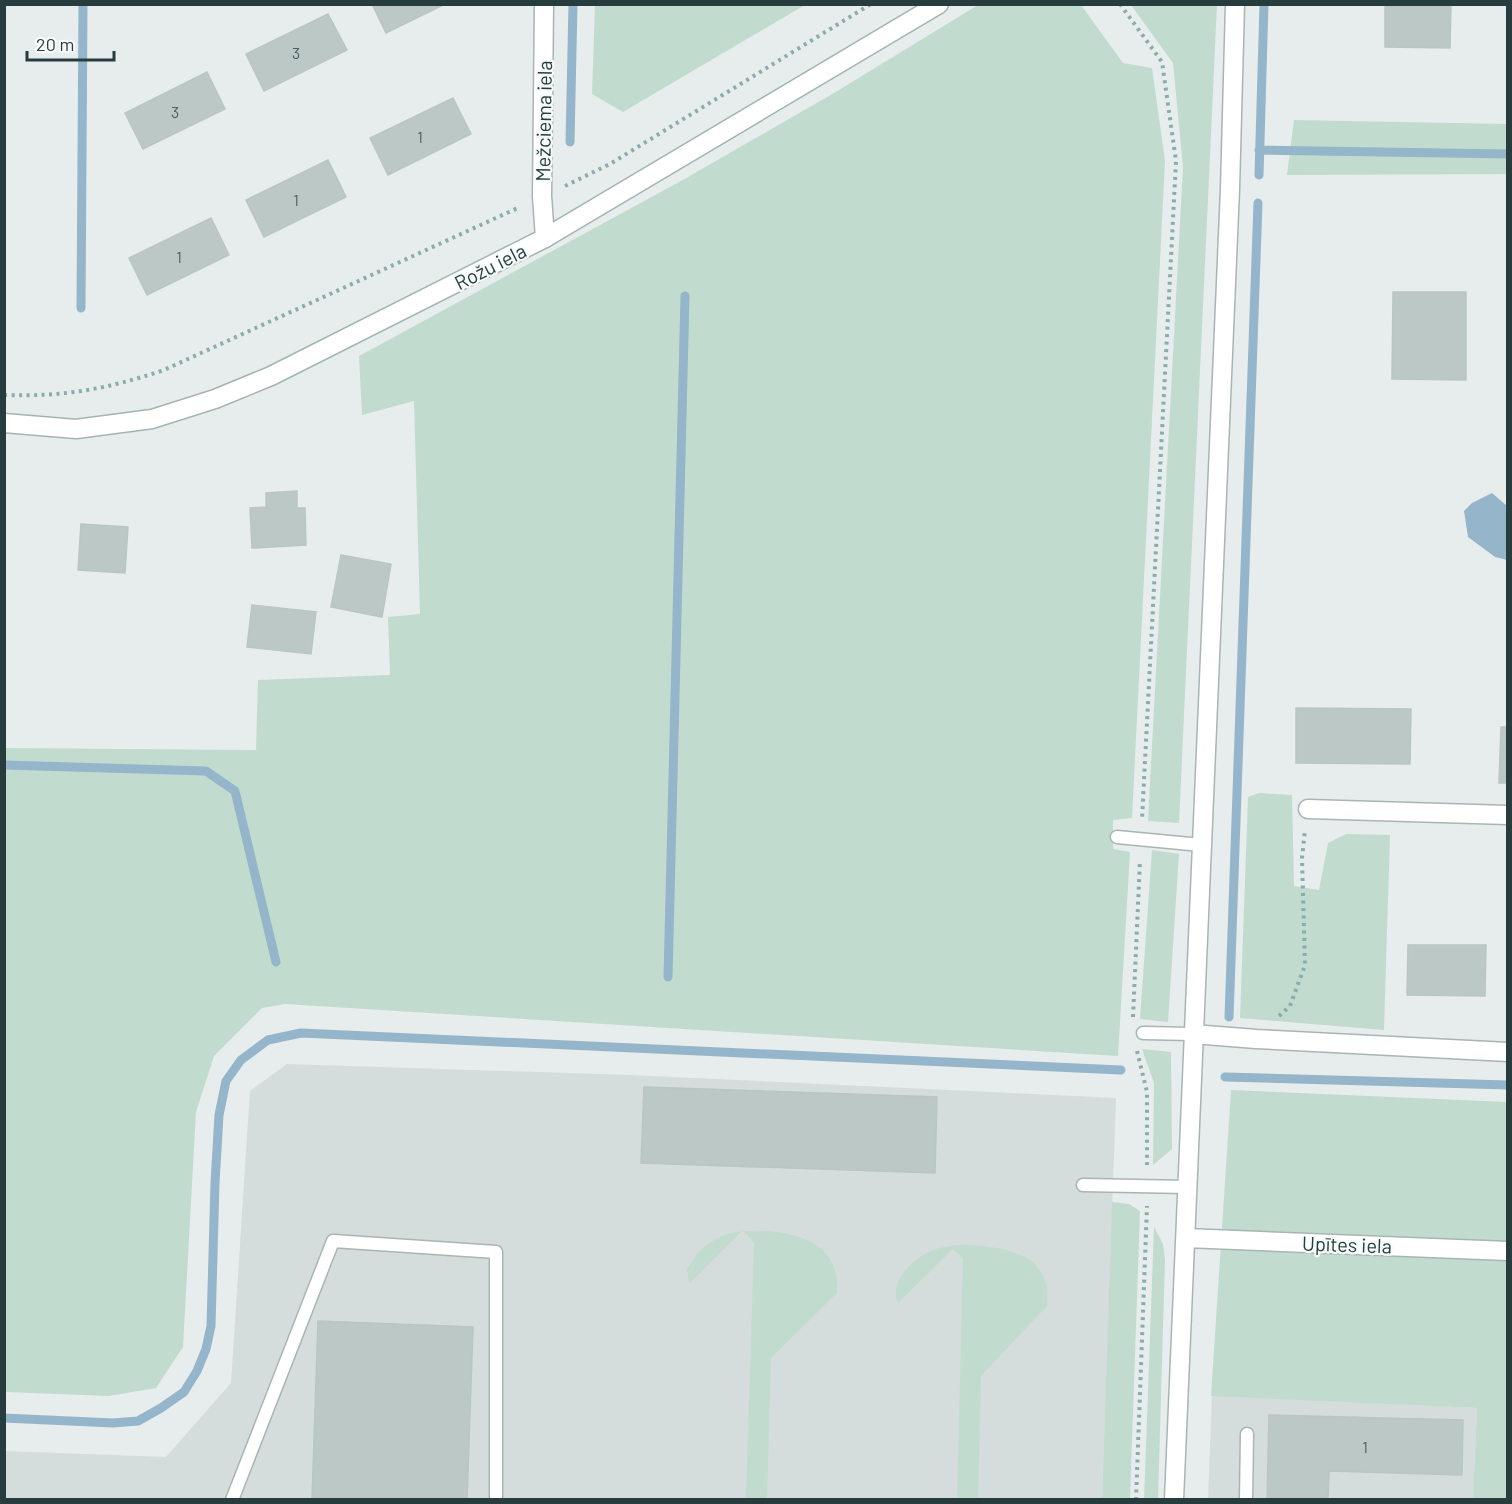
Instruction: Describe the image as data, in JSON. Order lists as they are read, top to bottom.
{
  "streets": {
    "street": ["Mežciema iela", "Rožu iela", "Upītes iela"]
  },
  "crossings": [
    ["Mežciema iela", "Rožu iela"]
  ],
  "house_numbers": [
    "3",
    "3",
    "1",
    "1",
    "1",
    "1"
  ],
  "scale_bar": "20 m"
}
